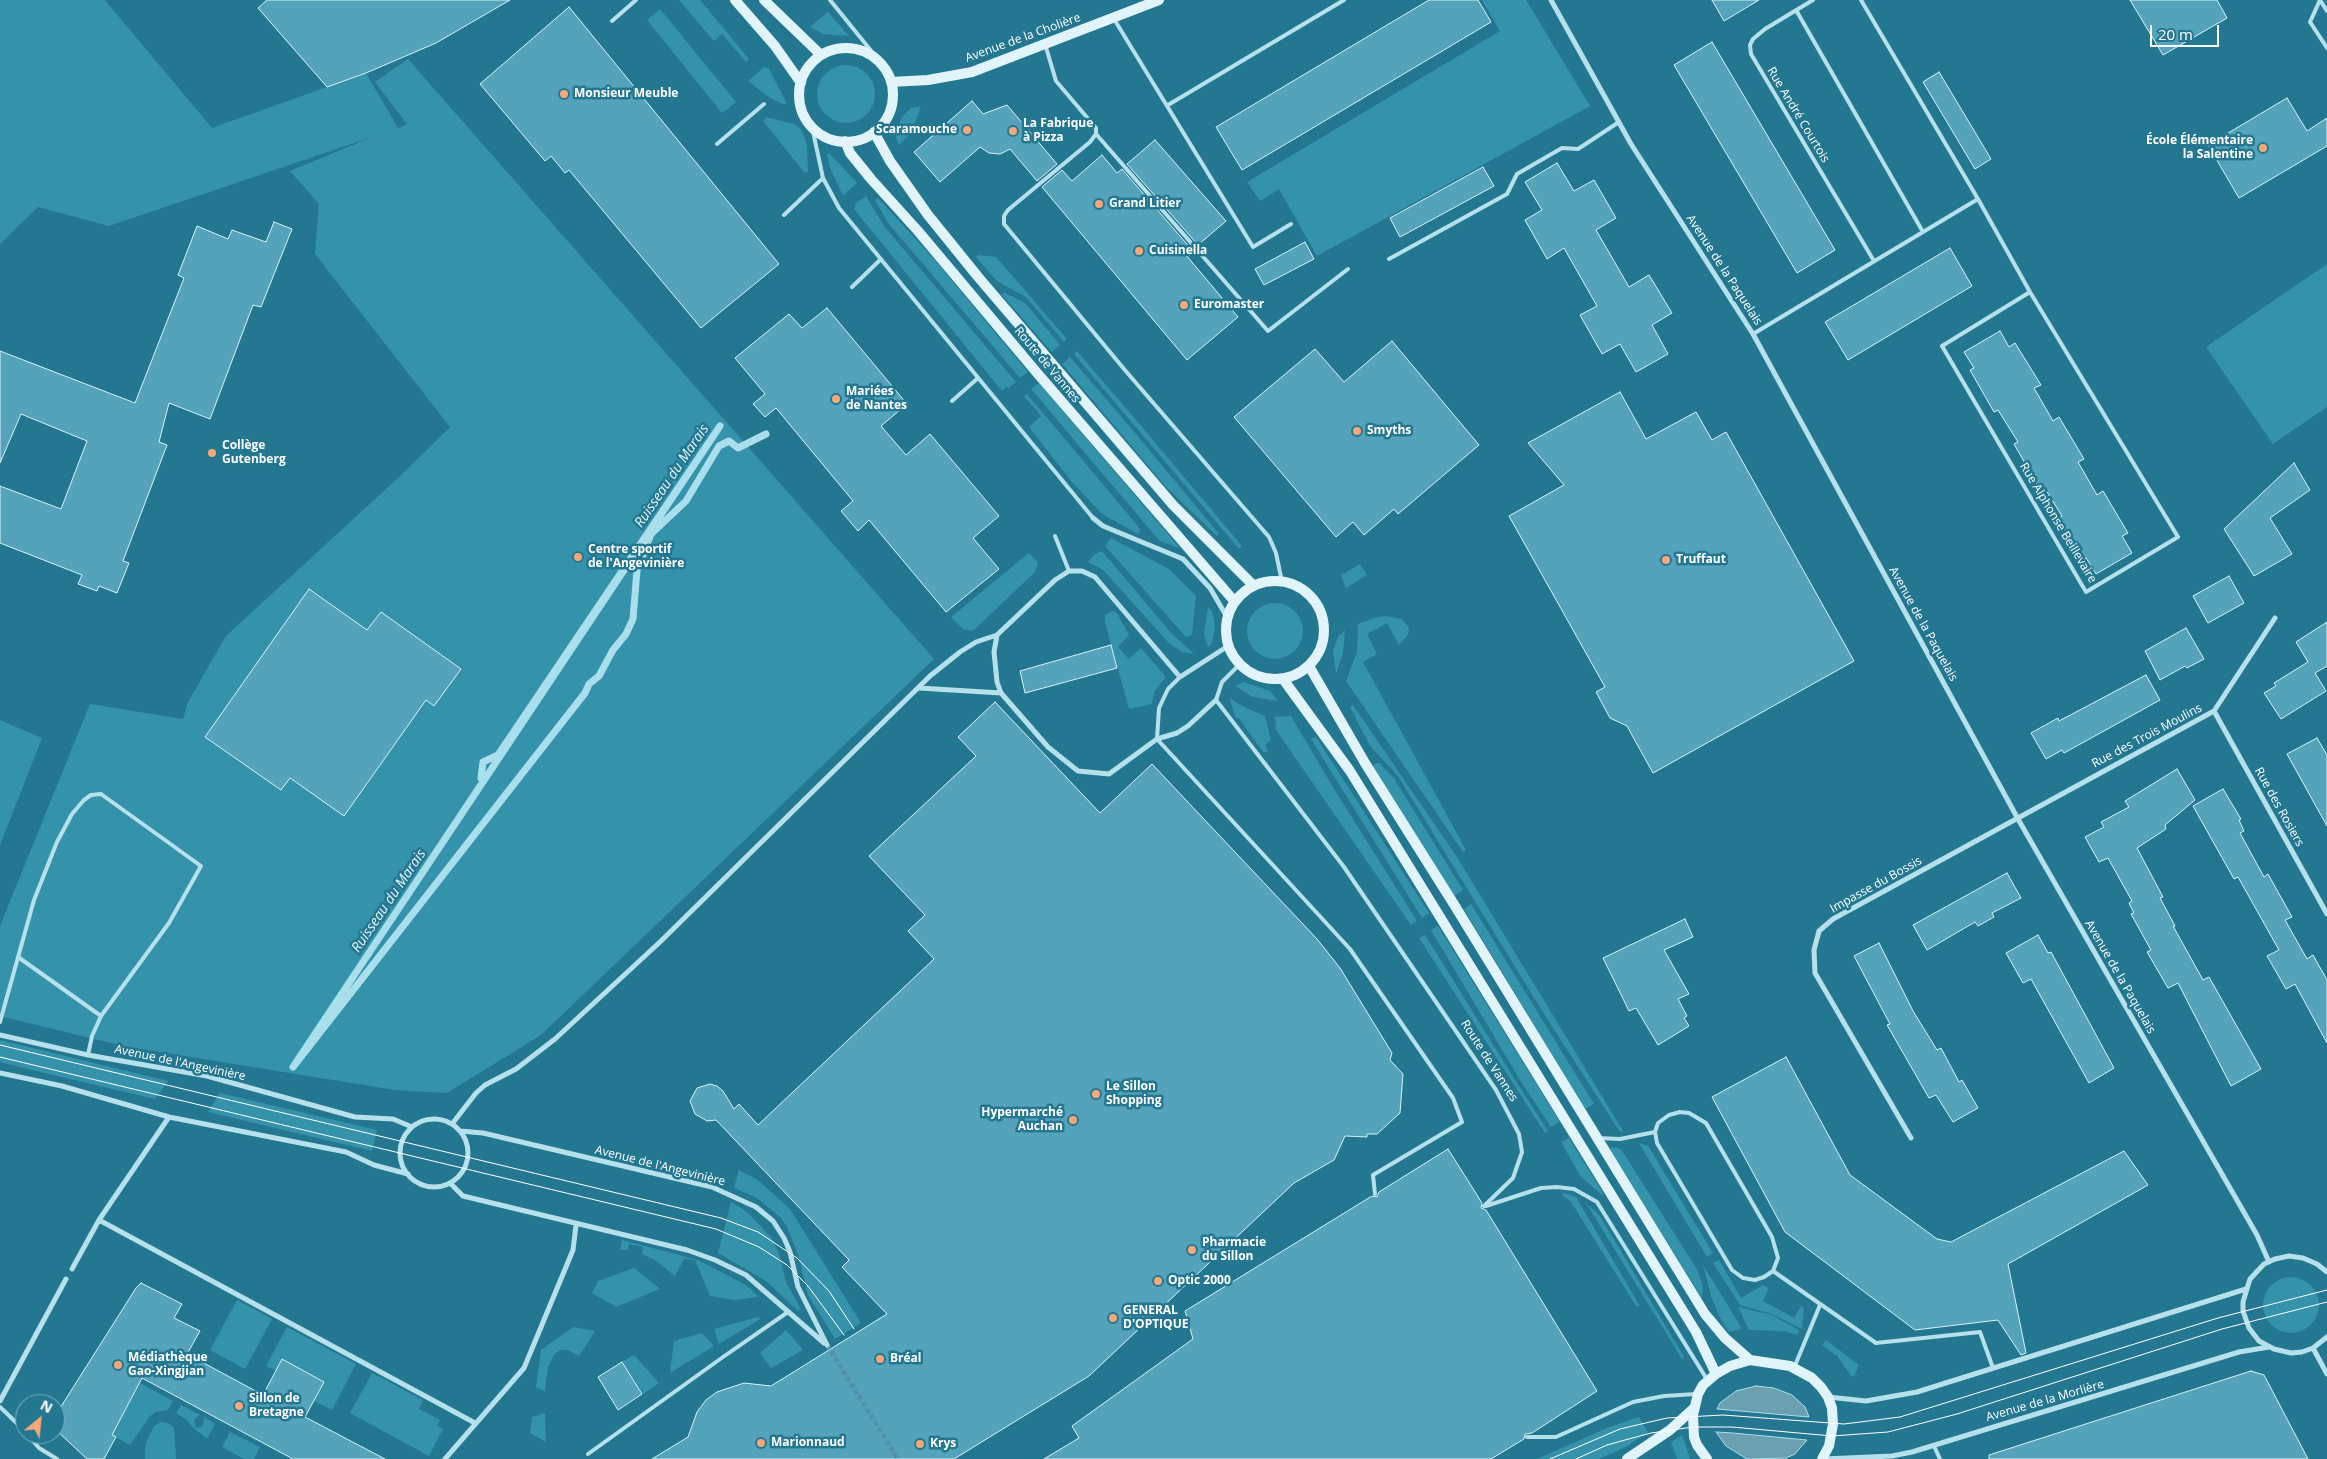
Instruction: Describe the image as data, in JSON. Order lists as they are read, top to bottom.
{
  "streets": {
    "main road": ["Avenue de la Cholière", "Route de Vannes"],
    "street": [
      "Avenue de la Paquelais",
      "Rue des Trois Moulins",
      "Rue des Rosiers",
      "Impasse du Bossis",
      "Avenue de l'Angevinière",
      "Avenue de la Morlière"
    ],
    "lane": ["Rue André Courtois", "Rue Alphonse Beillevaire"]
  },
  "crossings": [
    ["Avenue de la Cholière", "Route de Vannes"],
    ["Avenue de la Paquelais", "Rue des Trois Moulins"],
    ["Avenue de la Paquelais", "Impasse du Bossis"],
    ["Rue des Trois Moulins", "Rue des Rosiers"],
    ["Rue des Trois Moulins", "Impasse du Bossis"]
  ],
  "water": ["Ruisseau du Marais"],
  "places": [
    "Monsieur Meuble",
    "Scaramouche",
    "La Fabrique à Pizza",
    "École Élémentaire la Salentine",
    "Grand Litier",
    "Cuisinella",
    "Euromaster",
    "Mariées de Nantes",
    "Smyths",
    "Collège Gutenberg",
    "Centre sportif de l'Angevinière",
    "Truffaut",
    "Le Sillon Shopping",
    "Hypermarché Auchan",
    "Pharmacie du Sillon",
    "Optic 2000",
    "GENERAL D'OPTIQUE",
    "Bréal",
    "Médiathèque Gao-Xingjian",
    "Sillon de Bretagne",
    "Marionnaud",
    "Krys"
  ],
  "scale_bar": "20 m",
  "north": "top right"
}
